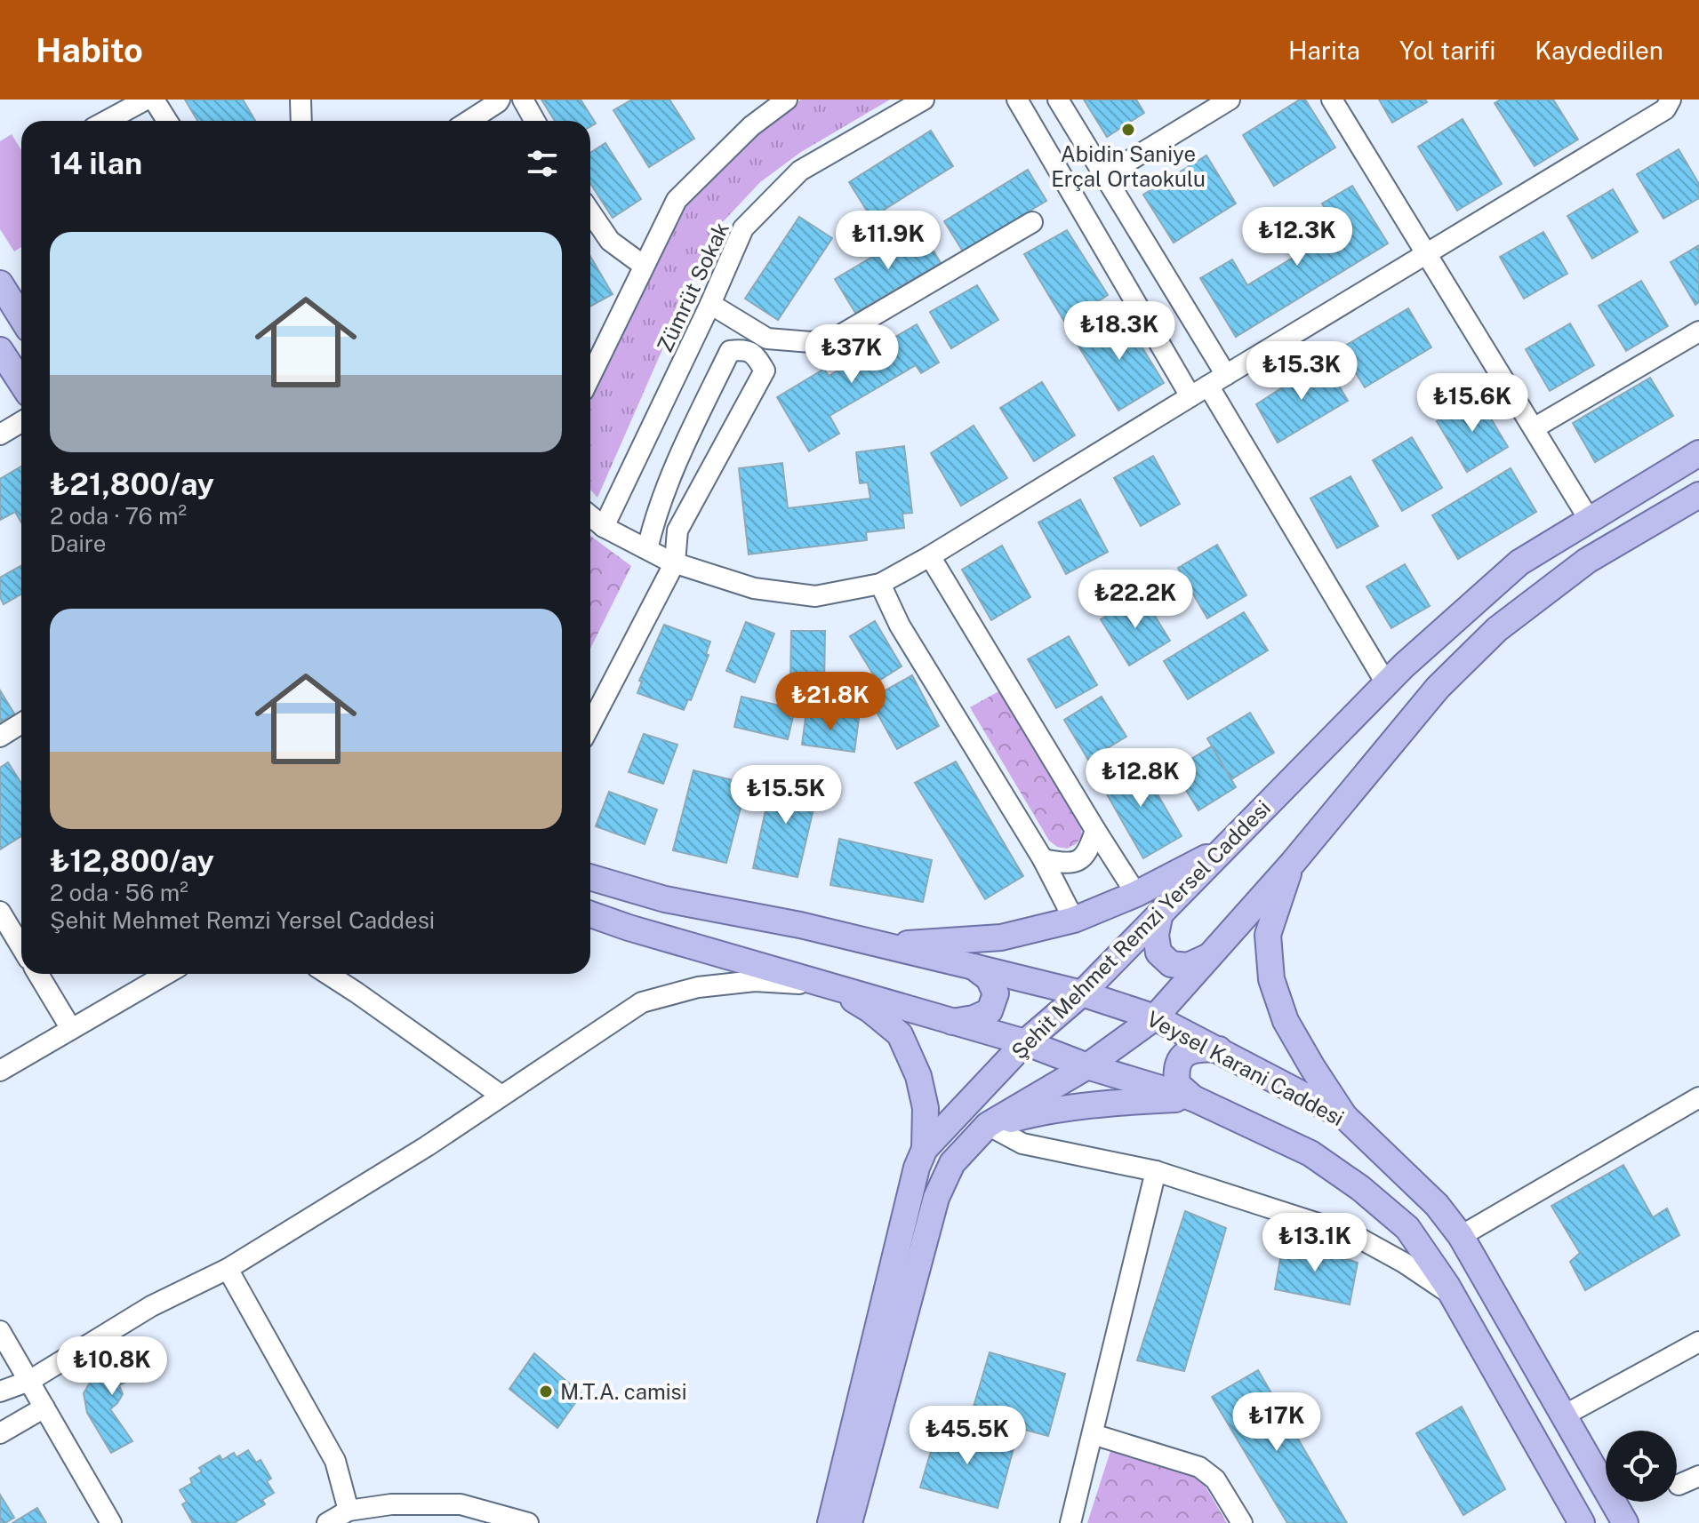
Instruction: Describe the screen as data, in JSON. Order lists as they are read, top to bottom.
{
  "streets": {
    "main road": ["Şehit Mehmet Remzi Yersel Caddesi", "Veysel Karani Caddesi"],
    "street": ["Zümrüt Sokak"]
  },
  "crossings": [
    ["Şehit Mehmet Remzi Yersel Caddesi", "Veysel Karani Caddesi"]
  ],
  "places": ["Abidin Saniye Erçal Ortaokulu", "M.T.A. camisi"],
  "page": {
    "header": "Habito",
    "nav": ["Harita", "Yol tarifi", "Kaydedilen"],
    "heading": "14 ilan",
    "list": [
      {
        "name": "₺21,800/ay",
        "note": "2 oda · 76 m² · Daire"
      },
      {
        "name": "₺12,800/ay",
        "note": "2 oda · 56 m² · Şehit Mehmet Remzi Yersel Caddesi"
      }
    ],
    "price": [
      "₺12.3K",
      "₺11.9K",
      "₺18.3K",
      "₺37K",
      "₺15.3K",
      "₺15.6K",
      "₺22.2K",
      "₺21.8K",
      "₺12.8K",
      "₺15.5K",
      "₺13.1K",
      "₺10.8K",
      "₺17K",
      "₺45.5K"
    ]
  }
}
